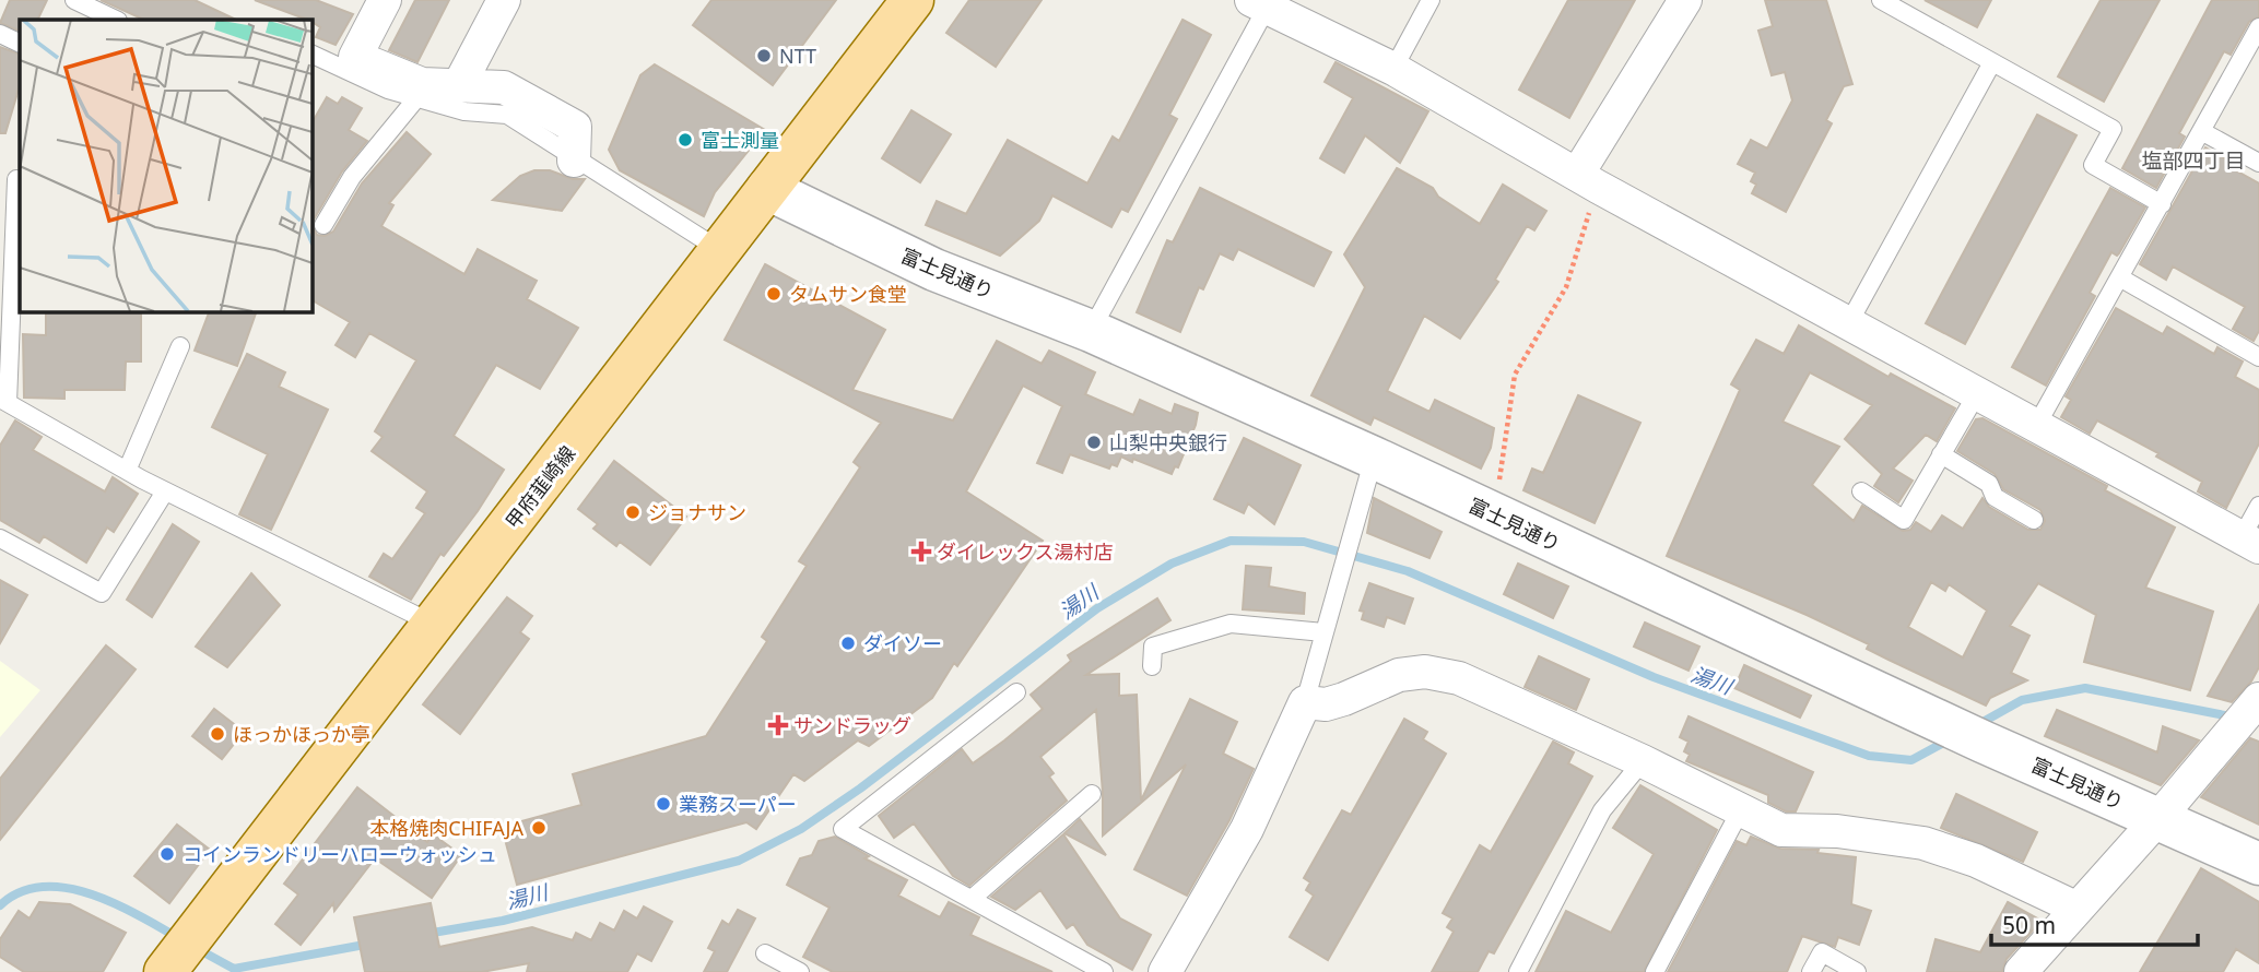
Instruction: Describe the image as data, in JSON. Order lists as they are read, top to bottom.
{
  "streets": {
    "main road": ["甲府韮崎線"],
    "street": ["富士見通り"]
  },
  "crossings": [
    ["富士見通り", "甲府韮崎線"]
  ],
  "districts": ["塩部四丁目"],
  "water": ["湯川"],
  "places": {
    "other": [
      "NTT",
      "富士測量",
      "タムサン食堂",
      "山梨中央銀行",
      "ジョナサン",
      "ダイソー",
      "ほっかほっか亭",
      "業務スーパー",
      "本格焼肉CHIFAJA",
      "コインランドリーハローウォッシュ"
    ],
    "health": ["ダイレックス湯村店", "サンドラッグ"]
  },
  "scale_bar": "50 m"
}
